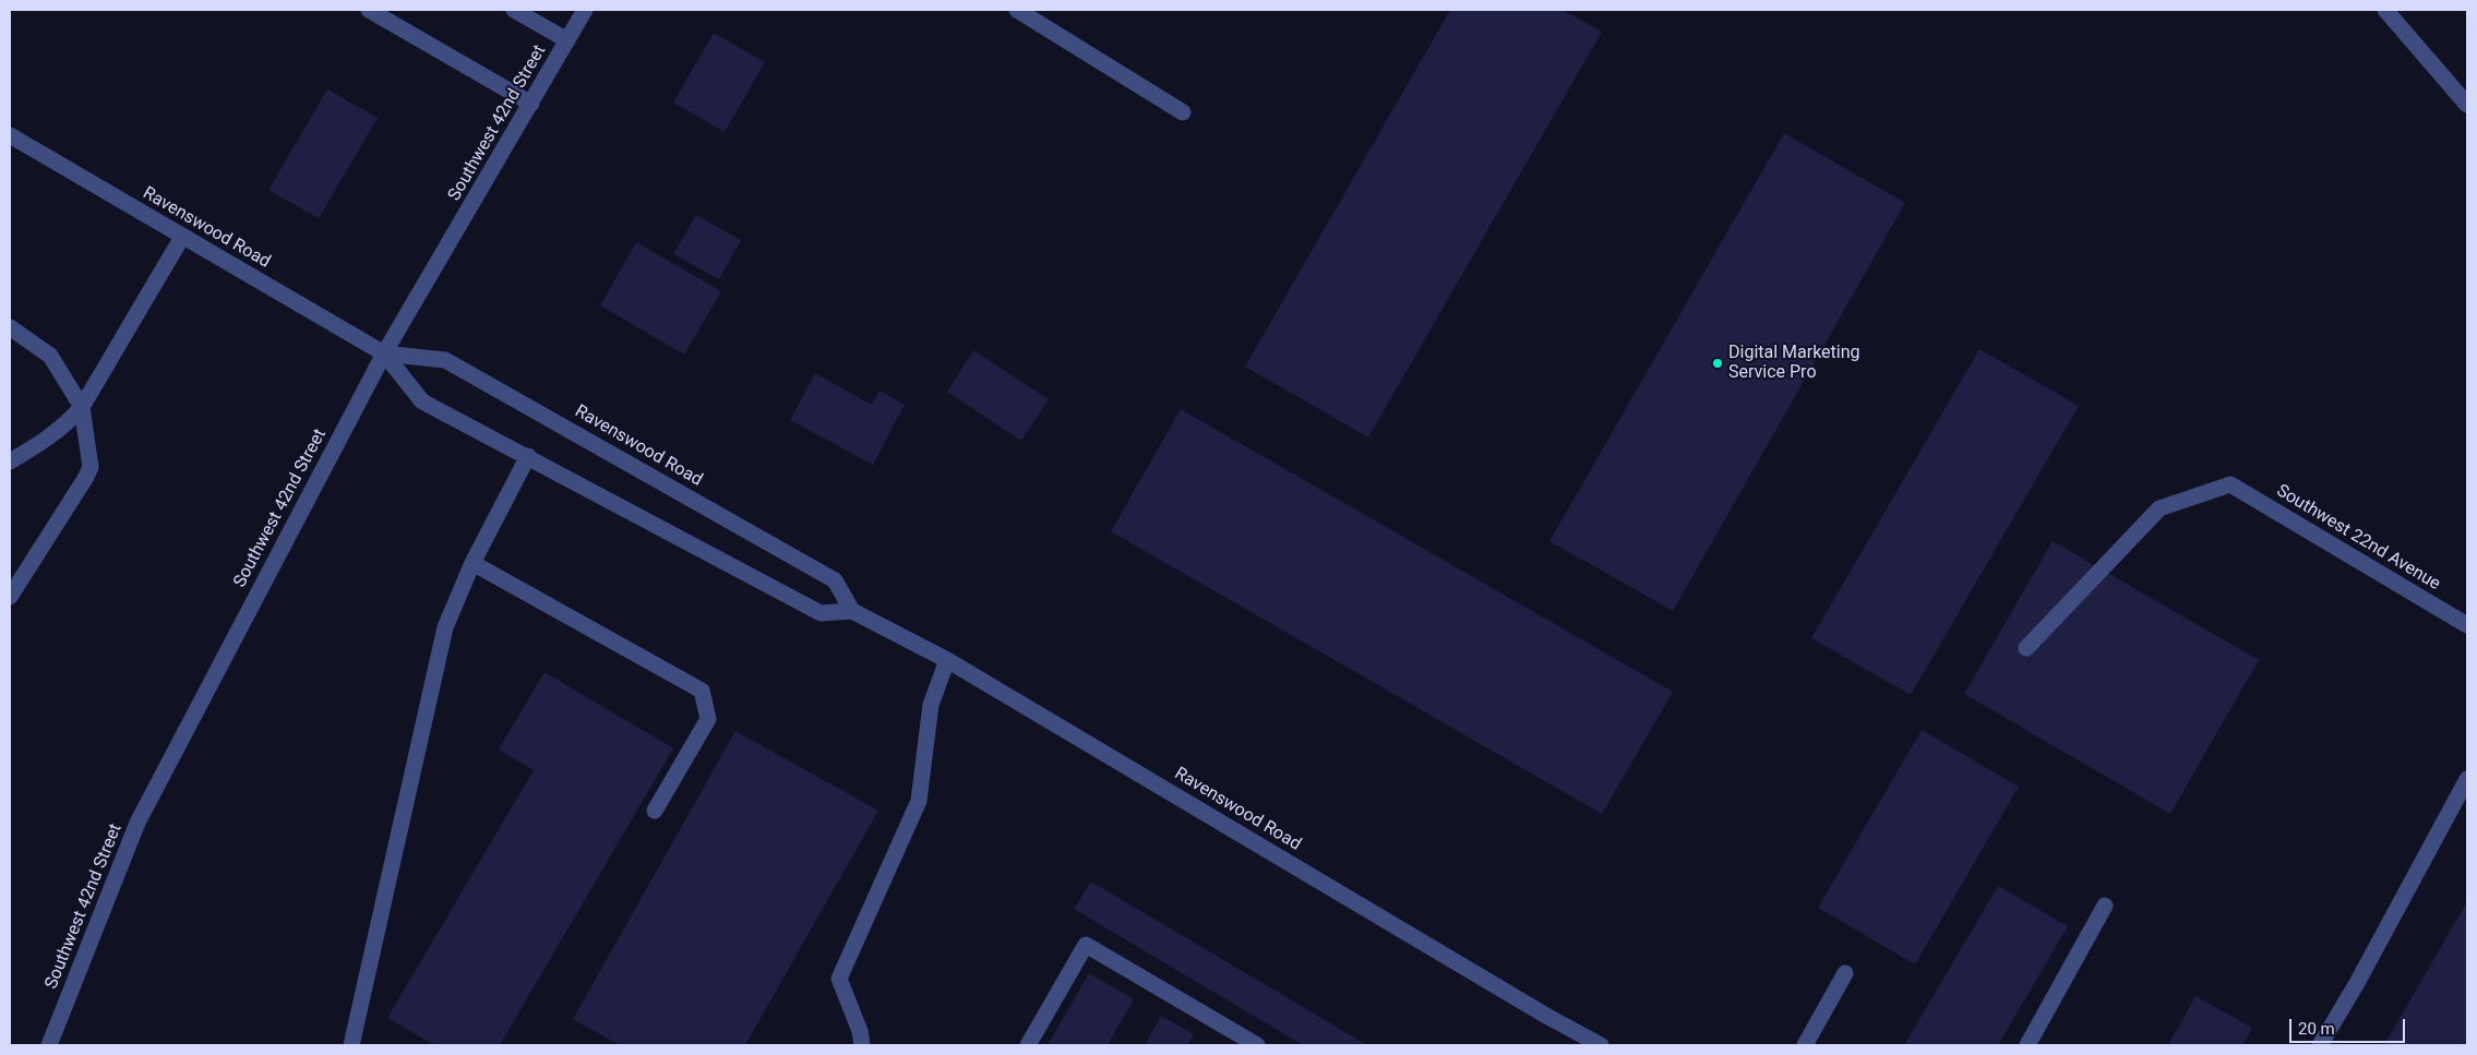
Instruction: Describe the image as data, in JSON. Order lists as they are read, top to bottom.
{
  "streets": {
    "street": ["Southwest 42nd Street", "Ravenswood Road", "Southwest 22nd Avenue"]
  },
  "crossings": [
    ["Southwest 42nd Street", "Ravenswood Road"]
  ],
  "places": ["Digital Marketing Service Pro"],
  "scale_bar": "20 m"
}
